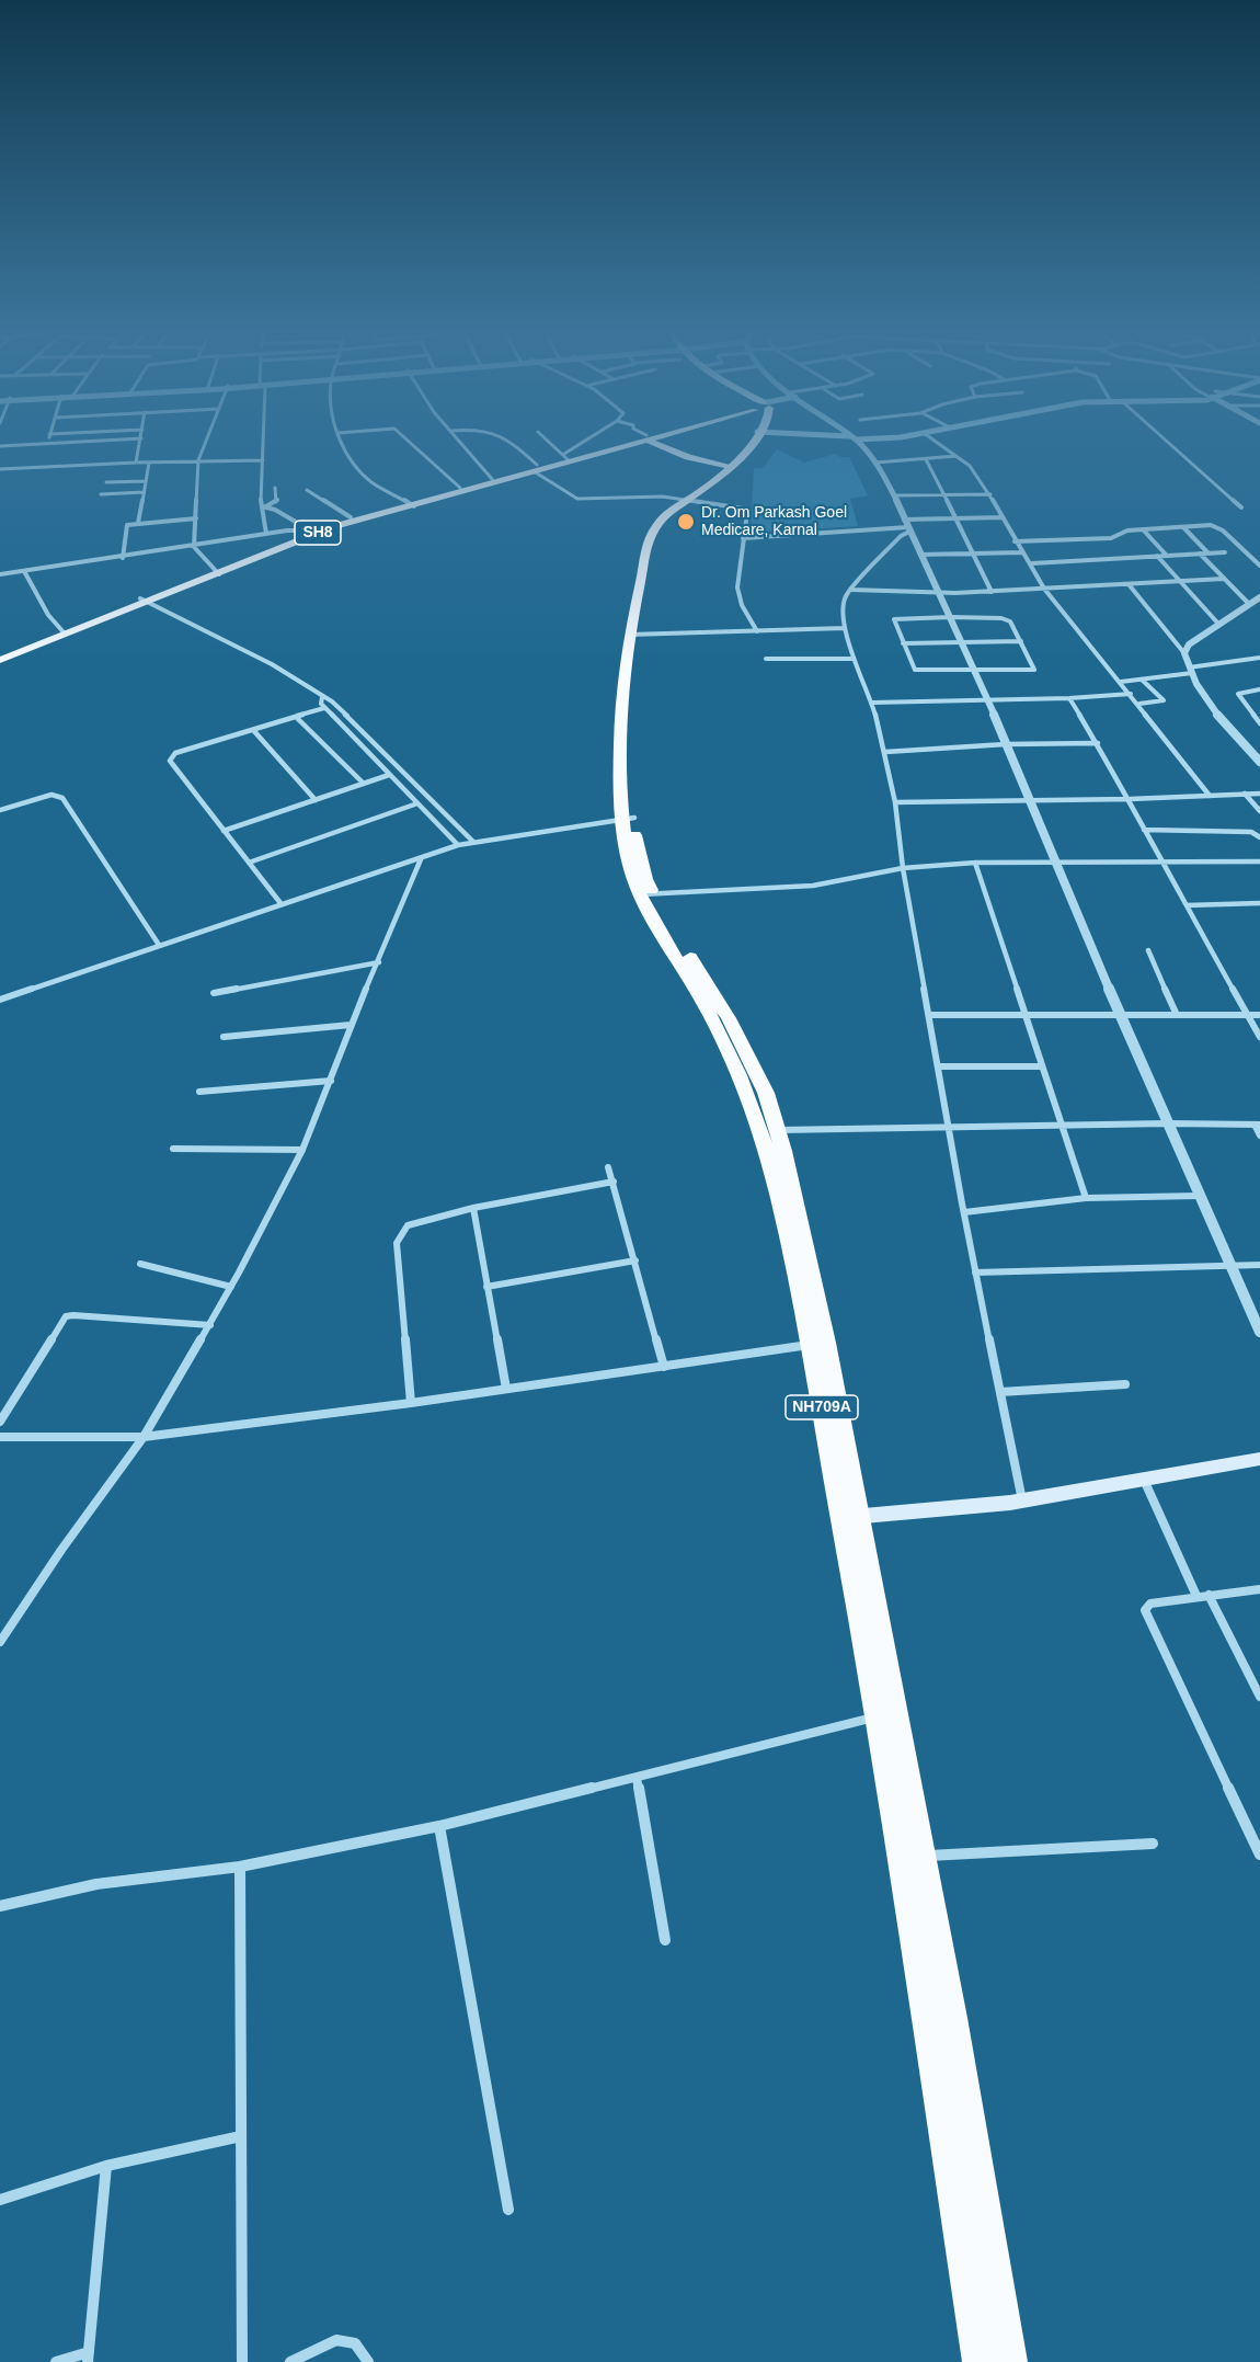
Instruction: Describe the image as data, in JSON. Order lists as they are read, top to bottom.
{
  "streets": {
    "highway": ["NH709A"],
    "main road": ["SH8"]
  },
  "places": ["Dr. Om Parkash Goel Medicare, Karnal"]
}
